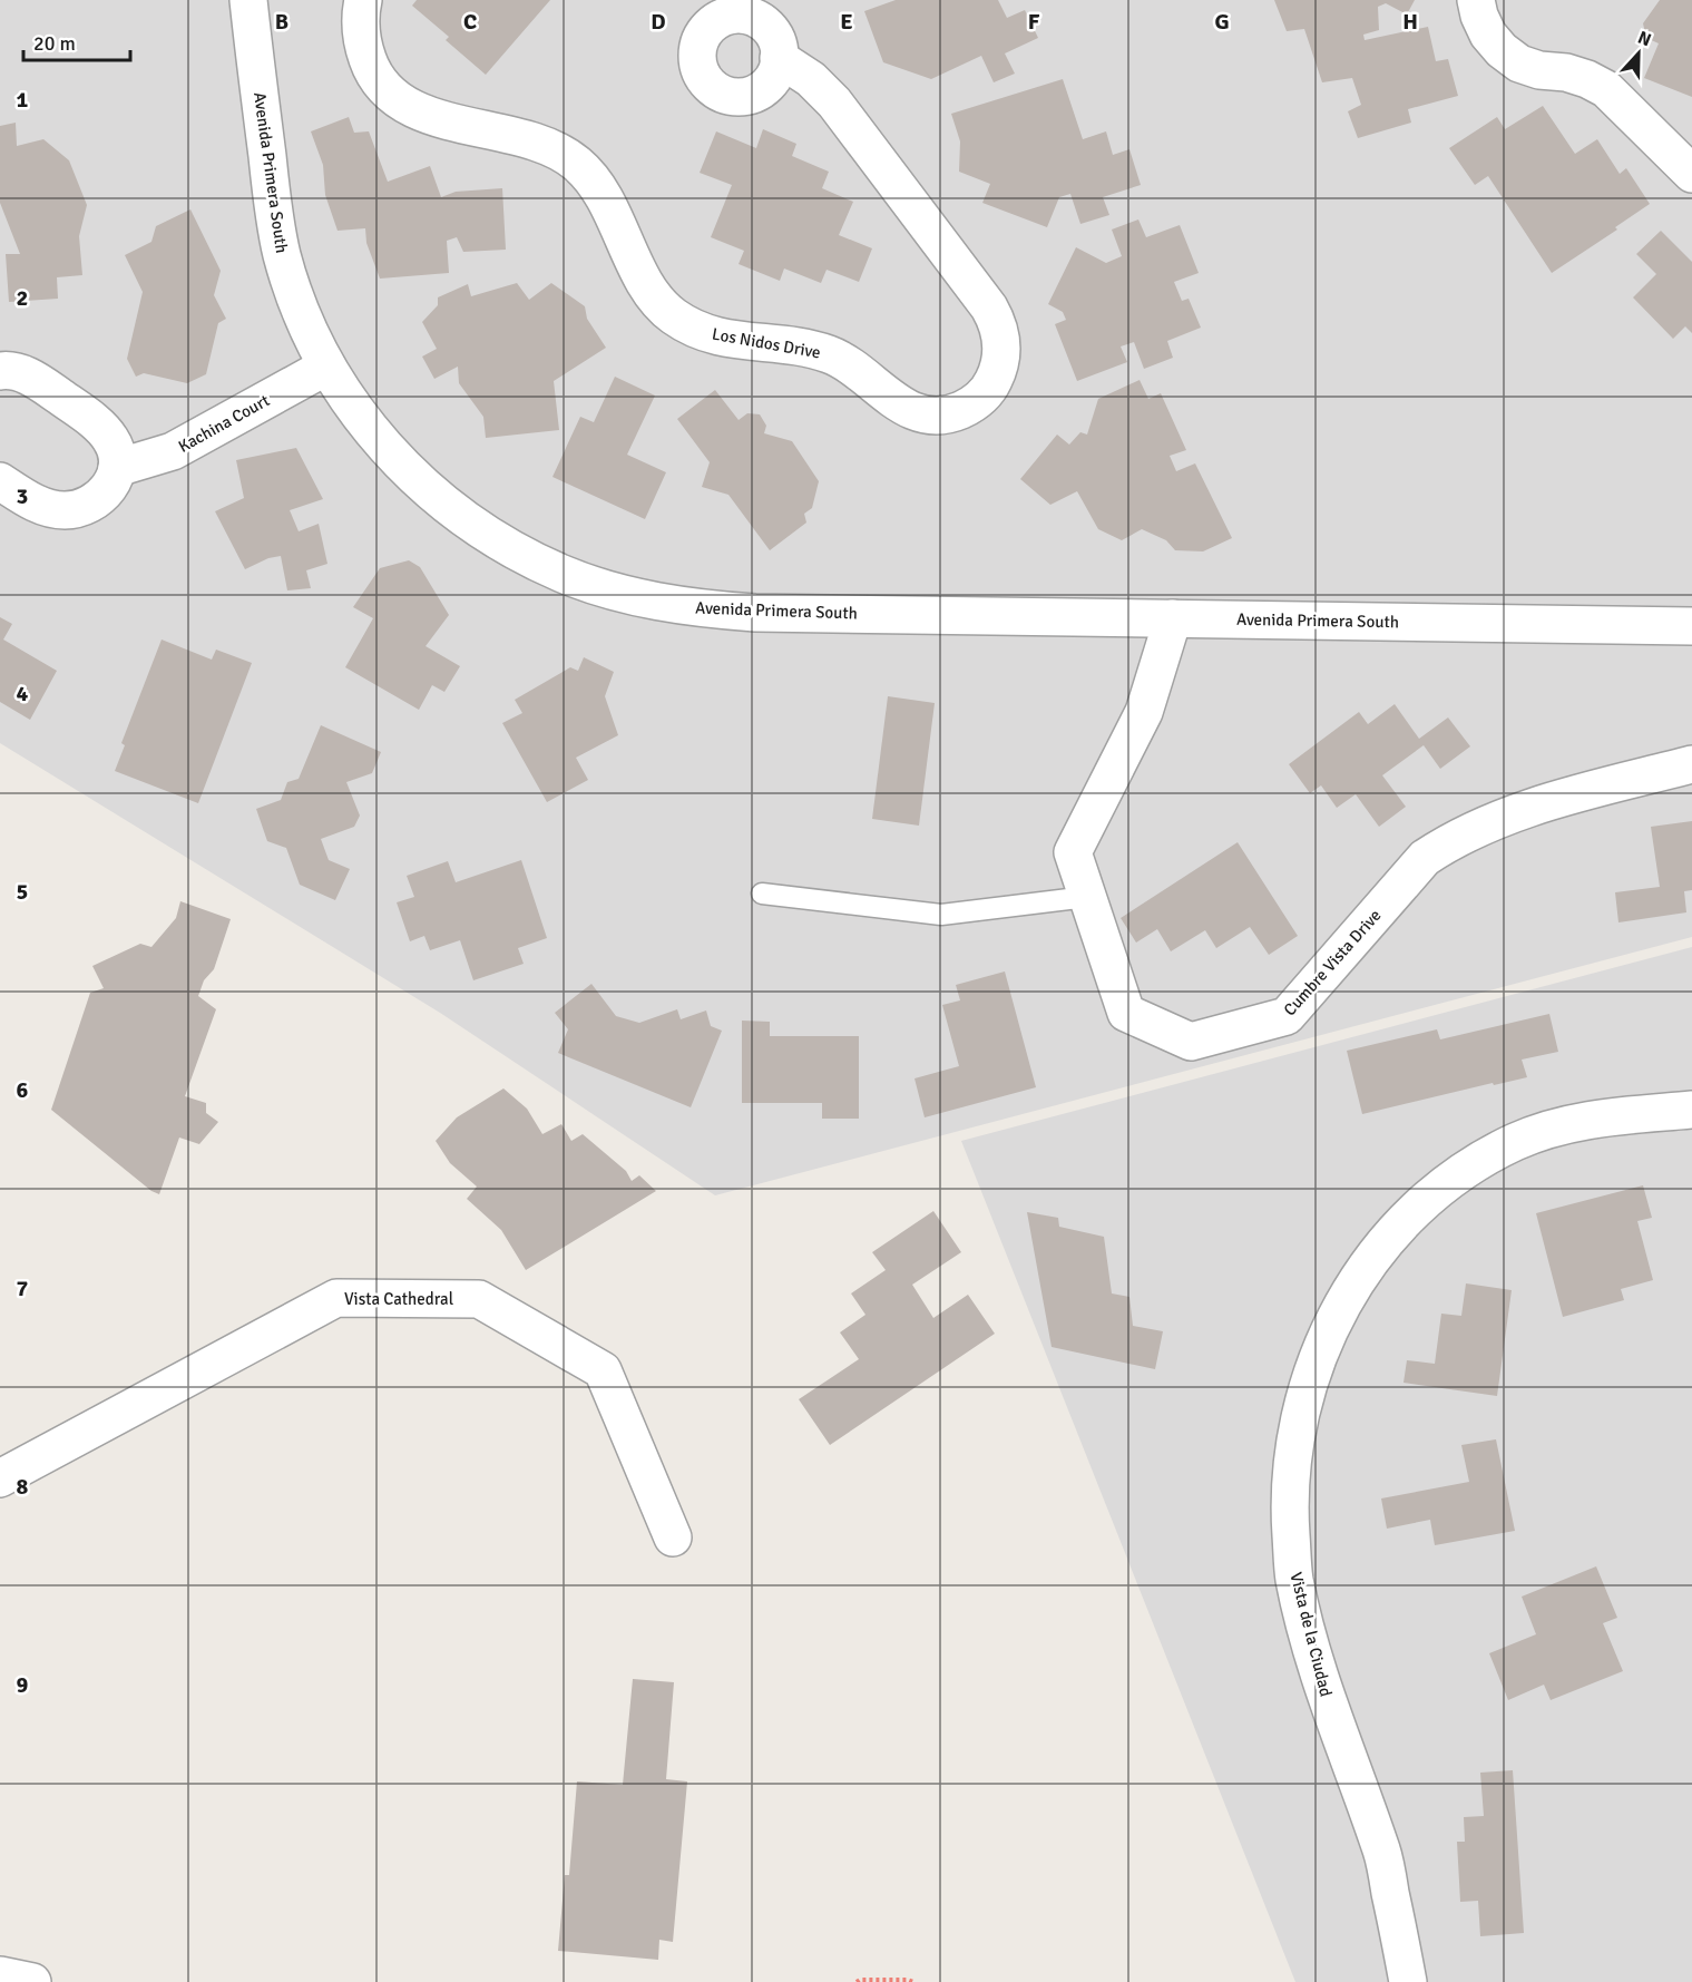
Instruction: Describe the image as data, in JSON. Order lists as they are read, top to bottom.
{
  "streets": {
    "street": [
      "Avenida Primera South",
      "Los Nidos Drive",
      "Kachina Court",
      "Cumbre Vista Drive",
      "Vista Cathedral",
      "Vista de la Ciudad"
    ]
  },
  "crossings": [
    ["Avenida Primera South", "Kachina Court"],
    ["Avenida Primera South", "Cumbre Vista Drive"]
  ],
  "scale_bar": "20 m",
  "north": "top",
  "grid": {
    "columns": [
      "B",
      "C",
      "D",
      "E",
      "F",
      "G",
      "H"
    ],
    "rows": [
      "1",
      "2",
      "3",
      "4",
      "5",
      "6",
      "7",
      "8",
      "9"
    ]
  }
}
